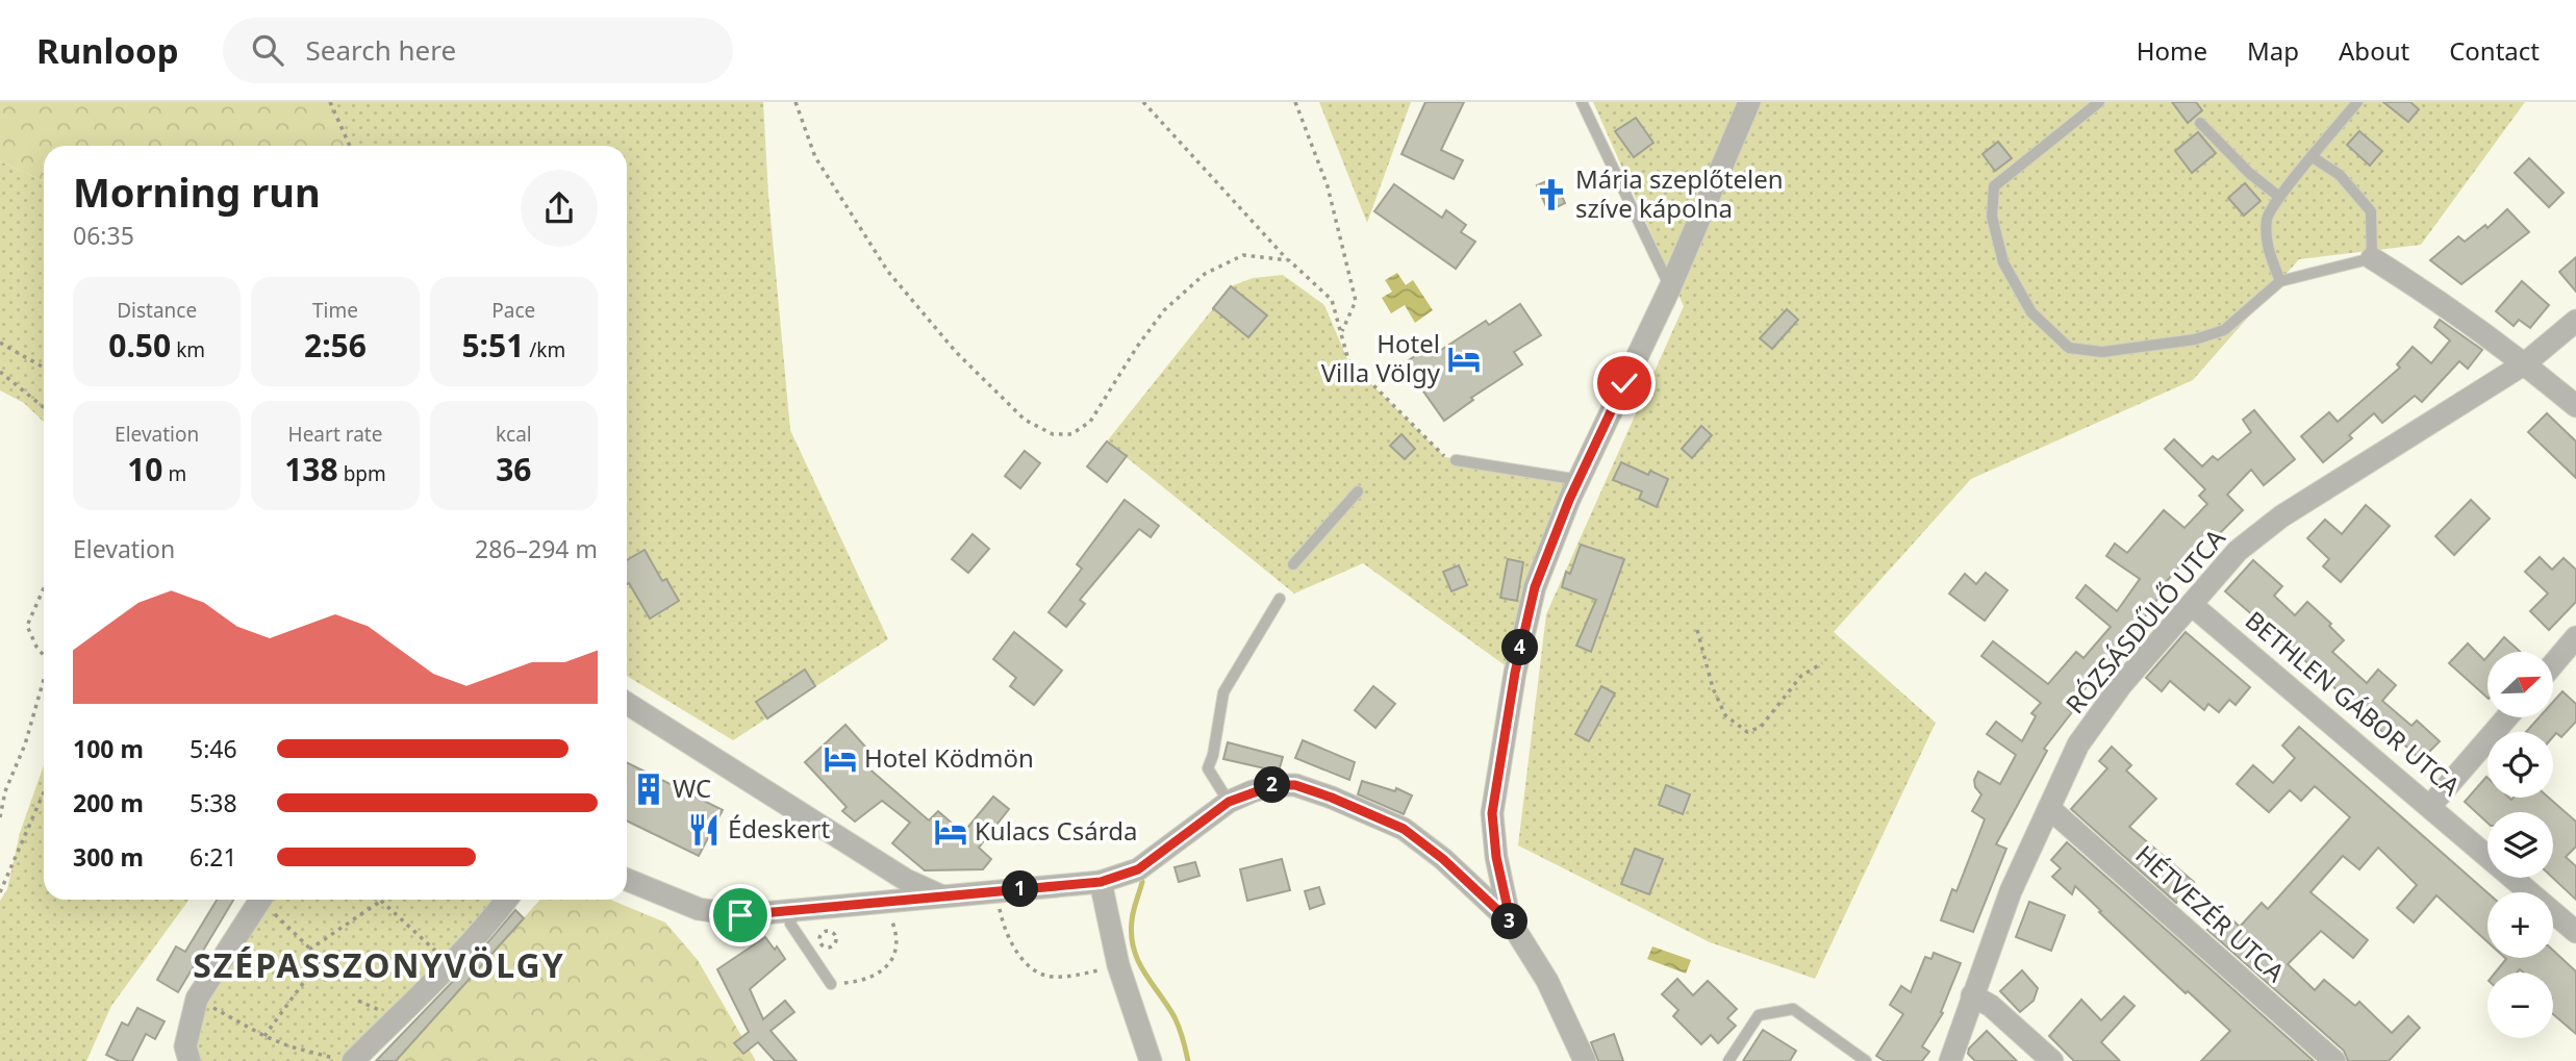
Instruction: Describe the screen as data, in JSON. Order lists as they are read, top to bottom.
{
  "streets": {
    "street": ["RÓZSÁSDŰLŐ UTCA", "BETHLEN GÁBOR UTCA", "HÉTVEZÉR UTCA"]
  },
  "crossings": [
    ["RÓZSÁSDŰLŐ UTCA", "BETHLEN GÁBOR UTCA"],
    ["RÓZSÁSDŰLŐ UTCA", "HÉTVEZÉR UTCA"]
  ],
  "districts": ["SZÉPASSZONYVÖLGY"],
  "places": {
    "church": ["Mária szeplőtelen szíve kápolna"],
    "hotel": ["Hotel Villa Völgy", "Hotel Ködmön", "Kulacs Csárda"],
    "building": ["WC"],
    "restaurant": ["Édeskert"]
  },
  "north": "top right",
  "page": {
    "header": "Runloop",
    "search": "Search here",
    "nav": [
      "Home",
      "Map",
      "About",
      "Contact"
    ],
    "heading": ["Morning run", "06:35"],
    "stats": [
      ["Distance", "0.50 km"],
      ["Time", "2:56"],
      ["Pace", "5:51 /km"],
      ["Elevation", "10 m"],
      ["Heart rate", "138 bpm"],
      ["kcal", "36"]
    ],
    "chart": ["Elevation", "286–294 m"],
    "pins": [
      "4",
      "2",
      "1",
      "3"
    ],
    "map_buttons": ["+", "−"],
    "list": [
      {
        "name": "100 m",
        "note": "5:46"
      },
      {
        "name": "200 m",
        "note": "5:38"
      },
      {
        "name": "300 m",
        "note": "6:21"
      }
    ]
  }
}
